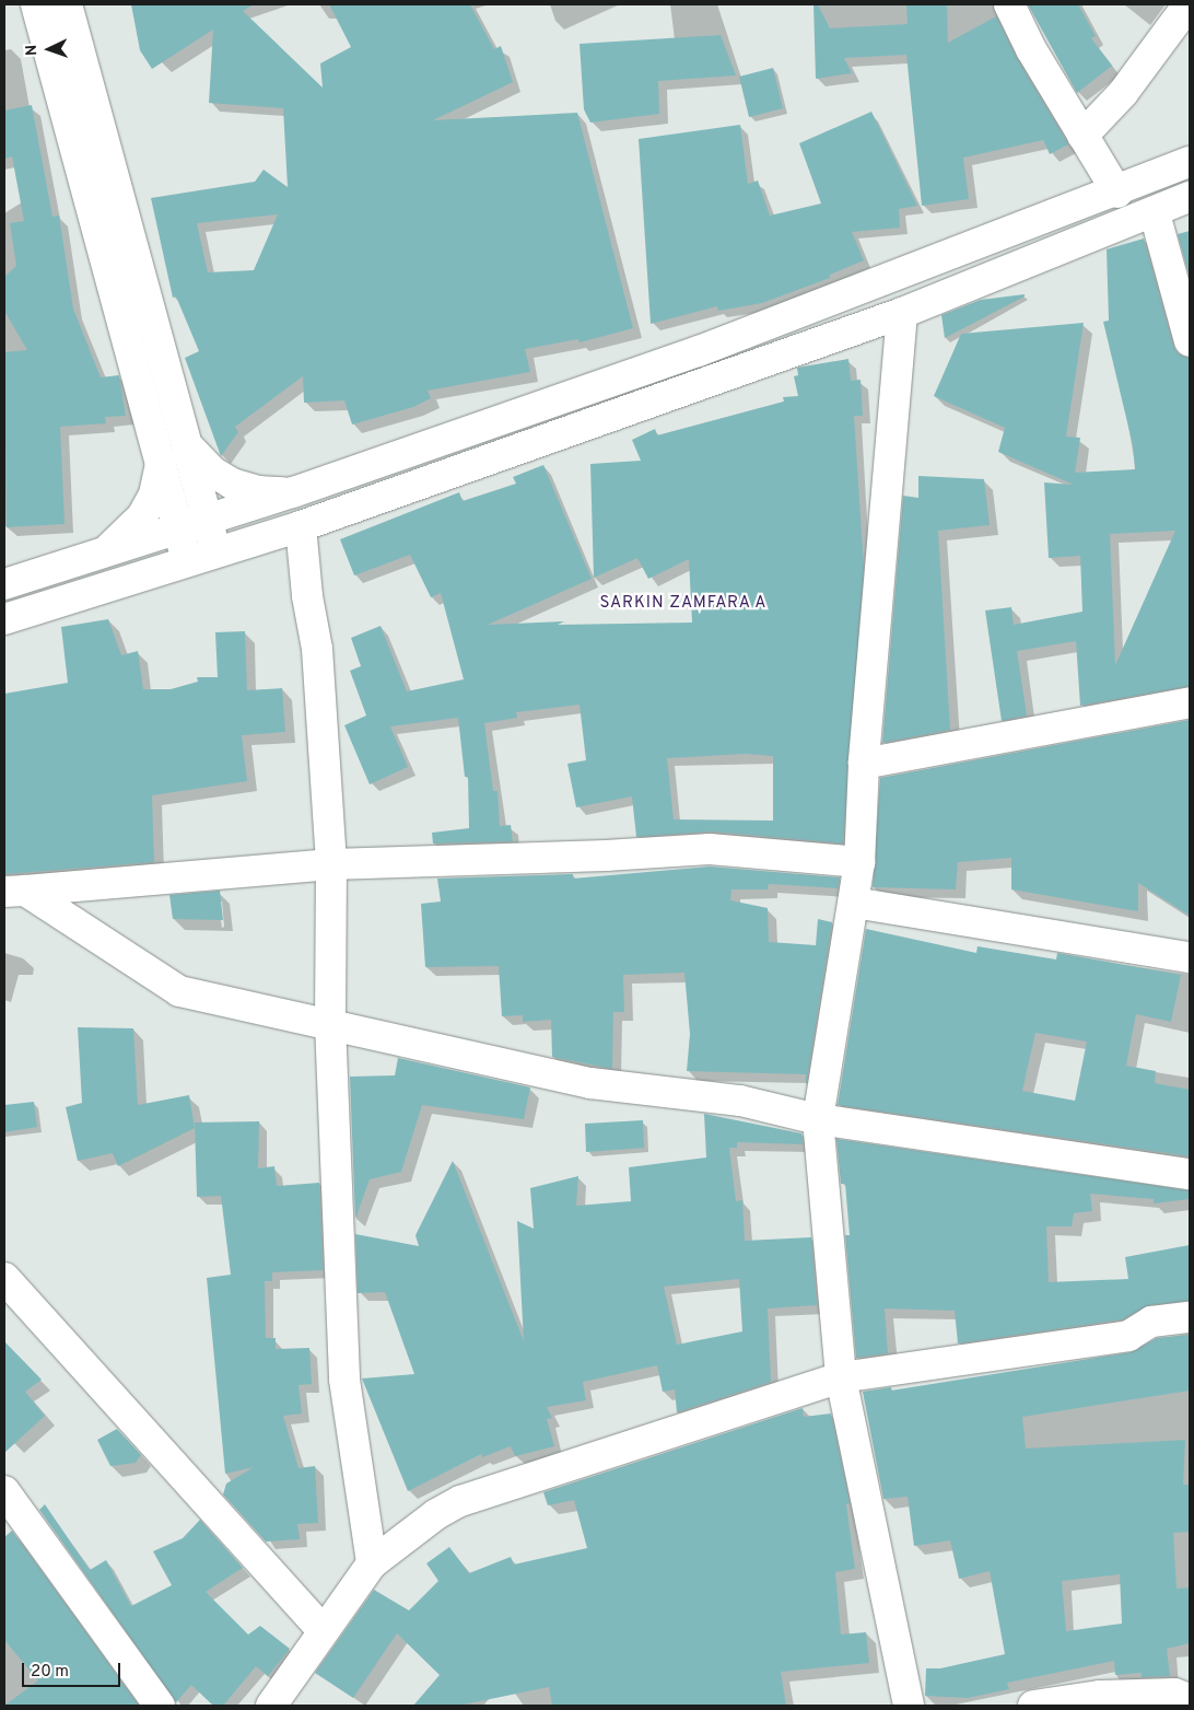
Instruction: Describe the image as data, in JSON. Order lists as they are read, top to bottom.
{
  "districts": ["SARKIN ZAMFARA A"],
  "scale_bar": "20 m",
  "north": "left"
}
